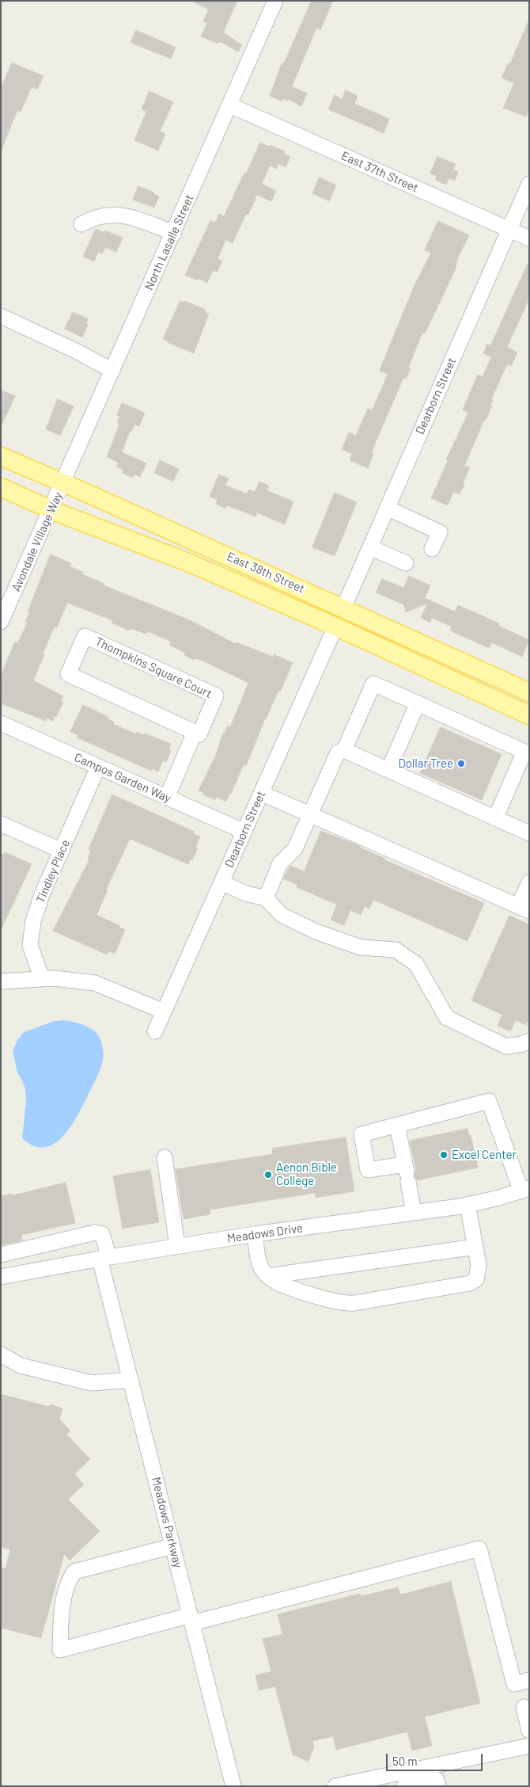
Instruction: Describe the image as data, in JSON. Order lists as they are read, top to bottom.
{
  "streets": {
    "main road": ["East 38th Street"],
    "street": [
      "East 37th Street",
      "North Lasalle Street",
      "Dearborn Street",
      "Avondale Village Way",
      "Thompkins Square Court",
      "Campos Garden Way",
      "Tindley Place",
      "Meadows Drive",
      "Meadows Parkway"
    ]
  },
  "crossings": [
    ["East 37th Street", "North Lasalle Street"],
    ["East 37th Street", "Dearborn Street"],
    ["North Lasalle Street", "Avondale Village Way"],
    ["North Lasalle Street", "East 38th Street"],
    ["Dearborn Street", "East 38th Street"],
    ["Dearborn Street", "Campos Garden Way"],
    ["Avondale Village Way", "East 38th Street"],
    ["Thompkins Square Court", "Campos Garden Way"],
    ["Campos Garden Way", "Tindley Place"],
    ["Meadows Drive", "Meadows Parkway"]
  ],
  "places": ["Dollar Tree", "Excel Center", "Aenon Bible College"],
  "scale_bar": "50 m"
}
